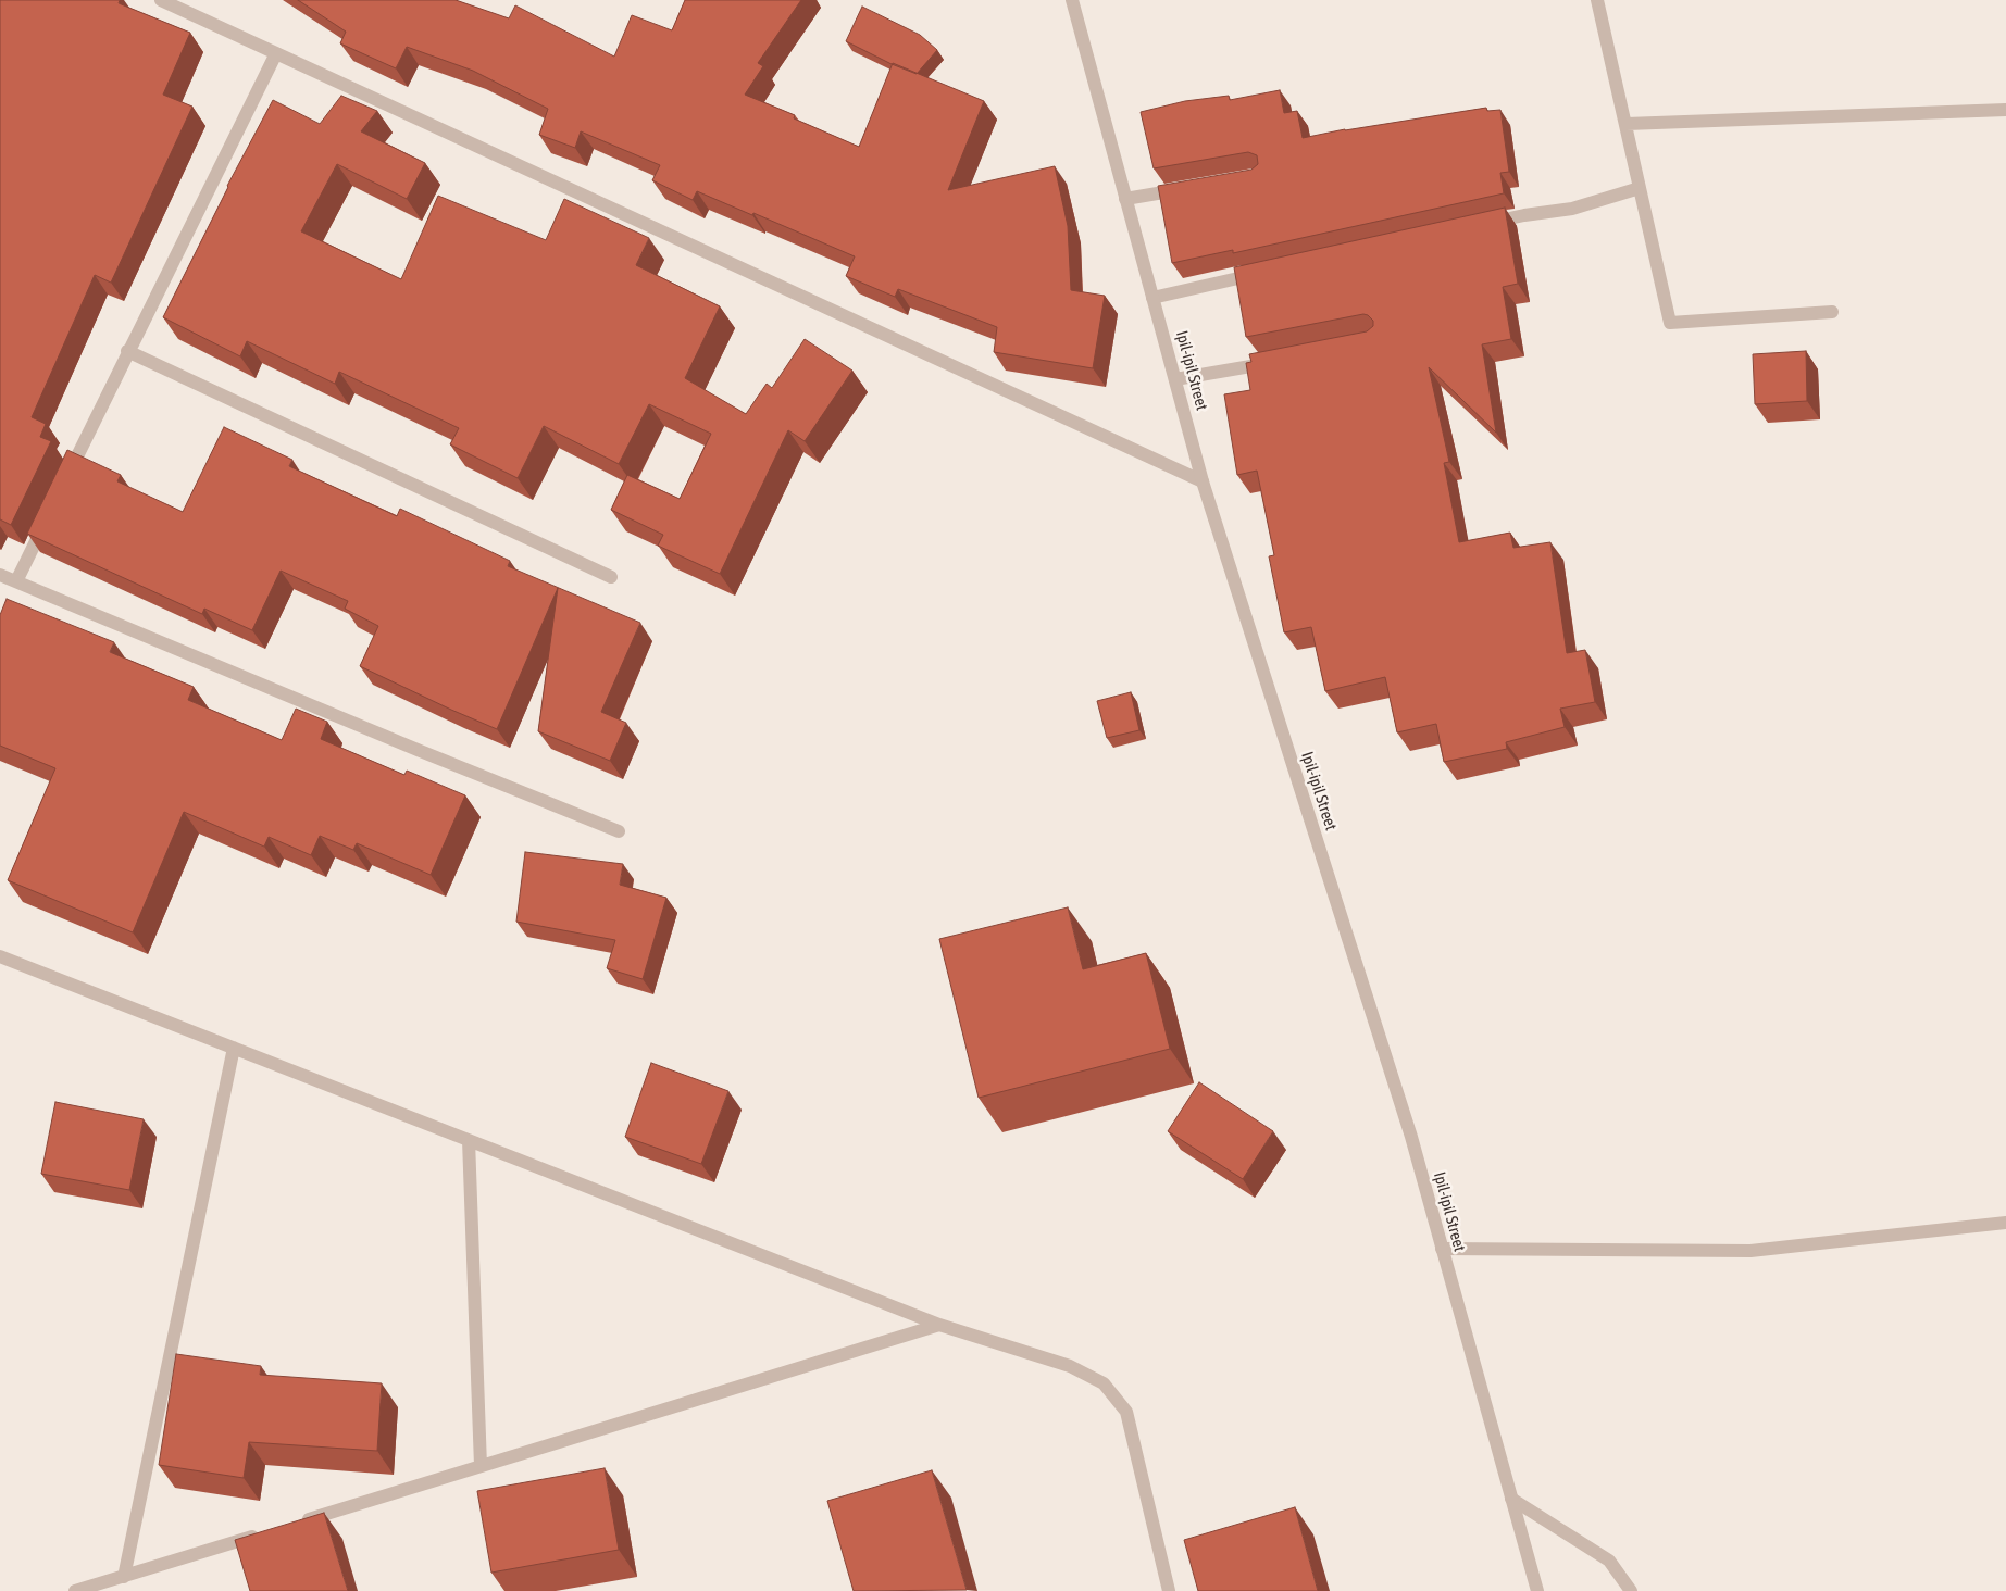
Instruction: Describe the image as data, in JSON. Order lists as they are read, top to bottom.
{
  "streets": {
    "street": ["Ipil-ipil Street"]
  }
}
